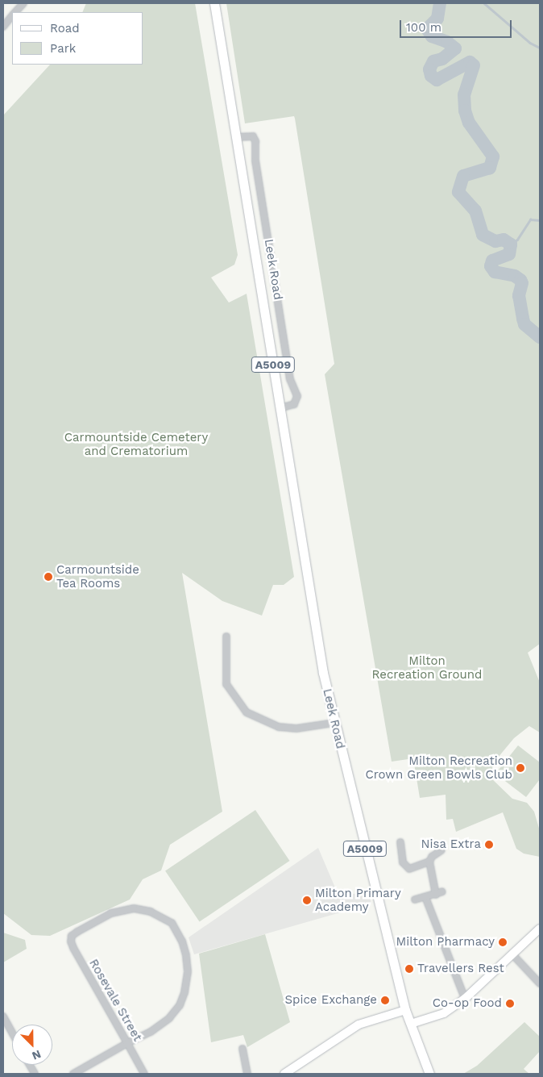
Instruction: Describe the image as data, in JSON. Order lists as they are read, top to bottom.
{
  "streets": {
    "main road": ["Leek Road", "A5009"],
    "street": ["Rosevale Street"]
  },
  "crossings": [
    ["Leek Road", "A5009"]
  ],
  "parks": ["Carmountside Cemetery and Crematorium", "Milton Recreation Ground"],
  "places": [
    "Carmountside Tea Rooms",
    "Milton Recreation Crown Green Bowls Club",
    "Nisa Extra",
    "Milton Primary Academy",
    "Milton Pharmacy",
    "Travellers Rest",
    "Spice Exchange",
    "Co-op Food"
  ],
  "legend": ["Road", "Park"],
  "scale_bar": "100 m",
  "north": "bottom right"
}
